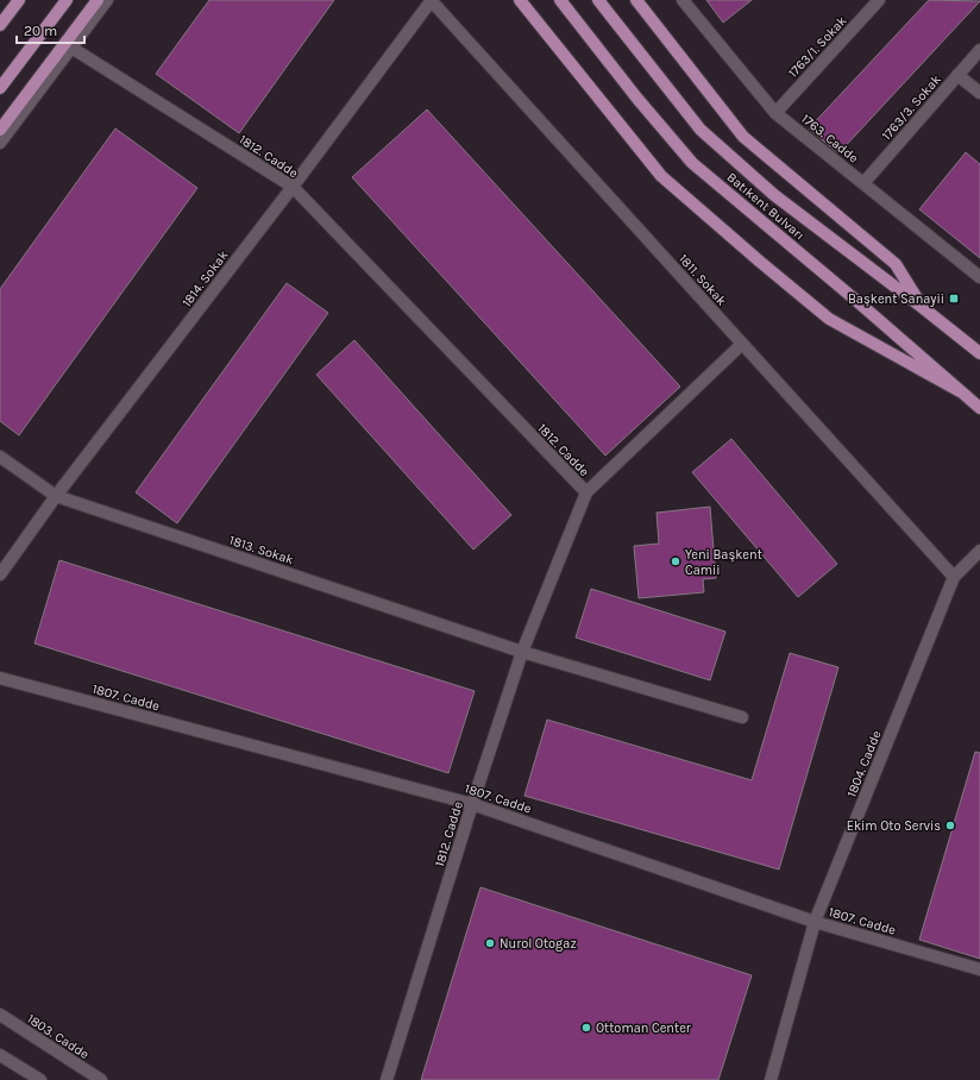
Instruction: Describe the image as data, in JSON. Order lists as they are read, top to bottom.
{
  "streets": {
    "main road": ["Batıkent Bulvarı"],
    "street": [
      "1763/1. Sokak",
      "1763/3. Sokak",
      "1763. Cadde",
      "1812. Cadde",
      "1814. Sokak",
      "1811. Sokak",
      "1813. Sokak",
      "1807. Cadde",
      "1804. Cadde",
      "1803. Cadde"
    ]
  },
  "crossings": [
    ["1763/1. Sokak", "1763. Cadde"],
    ["1763/3. Sokak", "1763. Cadde"],
    ["1812. Cadde", "1814. Sokak"],
    ["1812. Cadde", "1813. Sokak"],
    ["1812. Cadde", "1807. Cadde"],
    ["1814. Sokak", "1811. Sokak"],
    ["1814. Sokak", "1813. Sokak"],
    ["1811. Sokak", "1804. Cadde"],
    ["1807. Cadde", "1804. Cadde"]
  ],
  "places": {
    "transit": ["Başkent Sanayii"],
    "other": [
      "Yeni Başkent Camii",
      "Ekim Oto Servis",
      "Nurol Otogaz",
      "Ottoman Center"
    ]
  },
  "scale_bar": "20 m"
}
